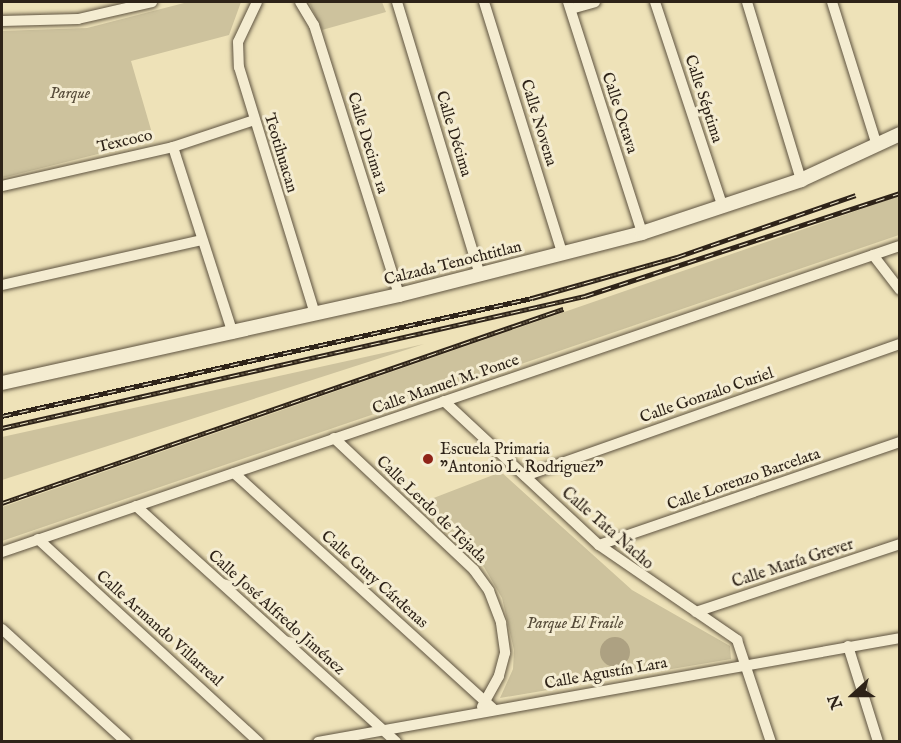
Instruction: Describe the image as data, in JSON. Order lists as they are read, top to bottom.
{
  "streets": {
    "street": [
      "Calle Séptima",
      "Calle Octava",
      "Calle Novena",
      "Calle Décima",
      "Texcoco",
      "Calle Decima 1a",
      "Teotihuacan",
      "Calzada Tenochtitlan",
      "Calle Manuel M. Ponce",
      "Calle Gonzalo Curiel",
      "Calle Lorenzo Barcelata",
      "Calle Lerdo de Tejada",
      "Calle Tata Nacho",
      "Calle María Grever",
      "Calle Guty Cárdenas",
      "Calle José Alfredo Jiménez",
      "Calle Armando Villarreal",
      "Calle Agustín Lara"
    ]
  },
  "crossings": [
    ["Calle Séptima", "Calzada Tenochtitlan"],
    ["Calle Octava", "Calzada Tenochtitlan"],
    ["Calle Novena", "Calzada Tenochtitlan"],
    ["Calle Décima", "Calzada Tenochtitlan"],
    ["Texcoco", "Teotihuacan"],
    ["Calle Decima 1a", "Calzada Tenochtitlan"],
    ["Teotihuacan", "Calzada Tenochtitlan"],
    ["Calle Manuel M. Ponce", "Calle Lerdo de Tejada"],
    ["Calle Manuel M. Ponce", "Calle Tata Nacho"],
    ["Calle Manuel M. Ponce", "Calle Guty Cárdenas"],
    ["Calle Manuel M. Ponce", "Calle José Alfredo Jiménez"],
    ["Calle Manuel M. Ponce", "Calle Armando Villarreal"],
    ["Calle Gonzalo Curiel", "Calle Tata Nacho"],
    ["Calle Lorenzo Barcelata", "Calle Tata Nacho"],
    ["Calle Lerdo de Tejada", "Calle Guty Cárdenas"],
    ["Calle Lerdo de Tejada", "Calle José Alfredo Jiménez"],
    ["Calle Lerdo de Tejada", "Calle Agustín Lara"],
    ["Calle Tata Nacho", "Calle María Grever"],
    ["Calle Tata Nacho", "Calle Agustín Lara"],
    ["Calle Guty Cárdenas", "Calle Agustín Lara"]
  ],
  "parks": ["Parque", "Parque El Fraile"],
  "places": ["Escuela Primaria \"Antonio L. Rodriguez\""],
  "north": "left"
}
